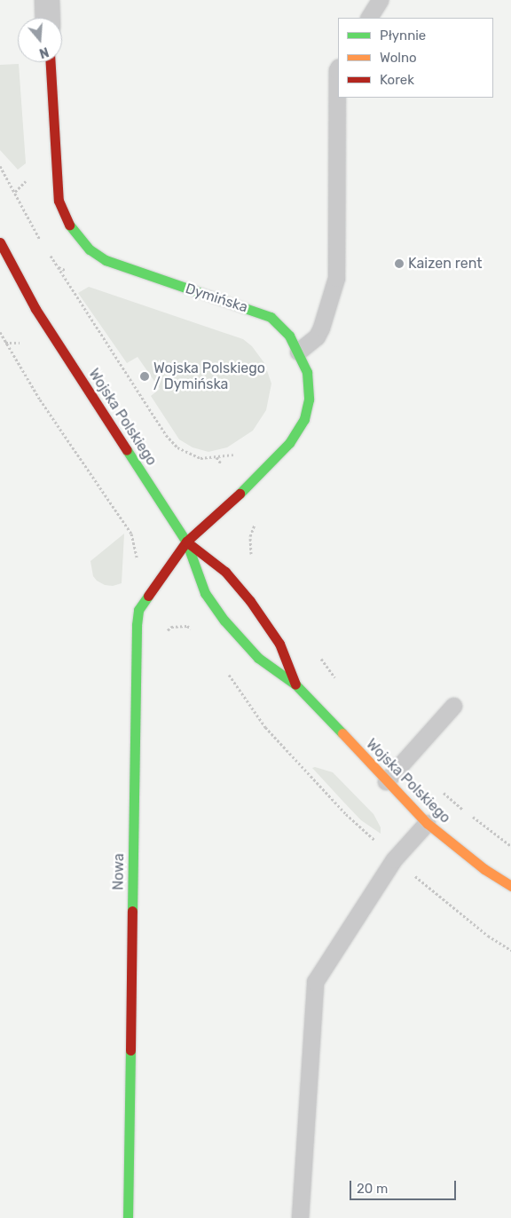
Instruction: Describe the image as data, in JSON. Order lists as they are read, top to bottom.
{
  "streets": {
    "street": ["Dymińska", "Wojska Polskiego", "Nowa"]
  },
  "crossings": [
    ["Dymińska", "Wojska Polskiego"],
    ["Dymińska", "Nowa"],
    ["Wojska Polskiego", "Nowa"]
  ],
  "places": ["Kaizen rent", "Wojska Polskiego / Dymińska"],
  "legend": ["Płynnie", "Wolno", "Korek"],
  "scale_bar": "20 m",
  "north": "bottom"
}
